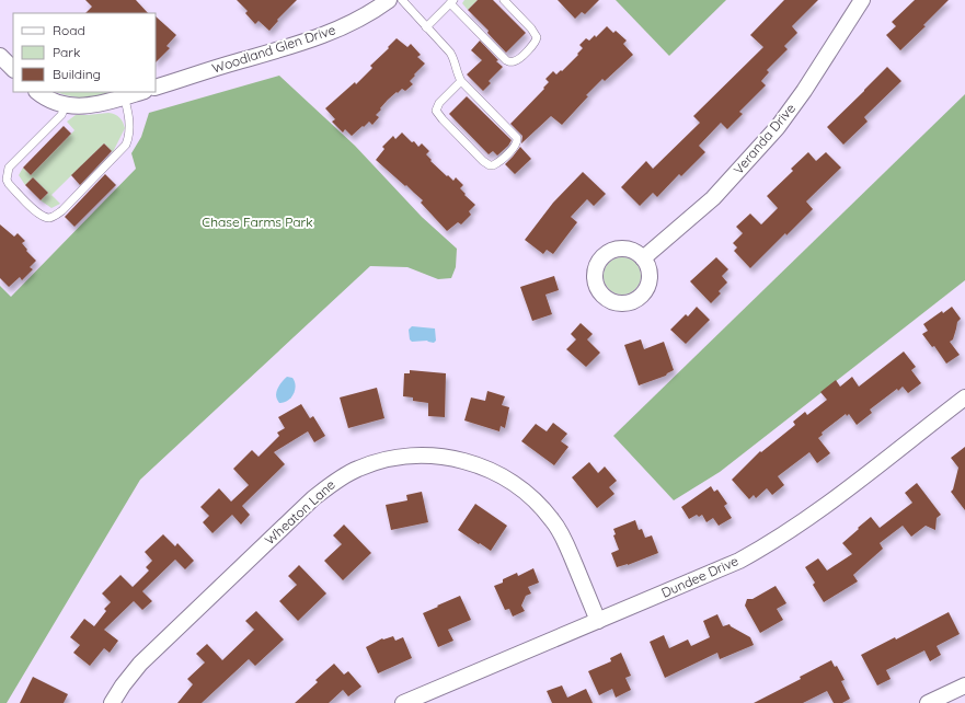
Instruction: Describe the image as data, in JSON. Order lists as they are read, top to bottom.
{
  "streets": {
    "street": [
      "Woodland Glen Drive",
      "Veranda Drive",
      "Wheaton Lane",
      "Dundee Drive"
    ]
  },
  "crossings": [
    ["Wheaton Lane", "Dundee Drive"]
  ],
  "parks": ["Chase Farms Park"],
  "legend": ["Road", "Park", "Building"]
}
